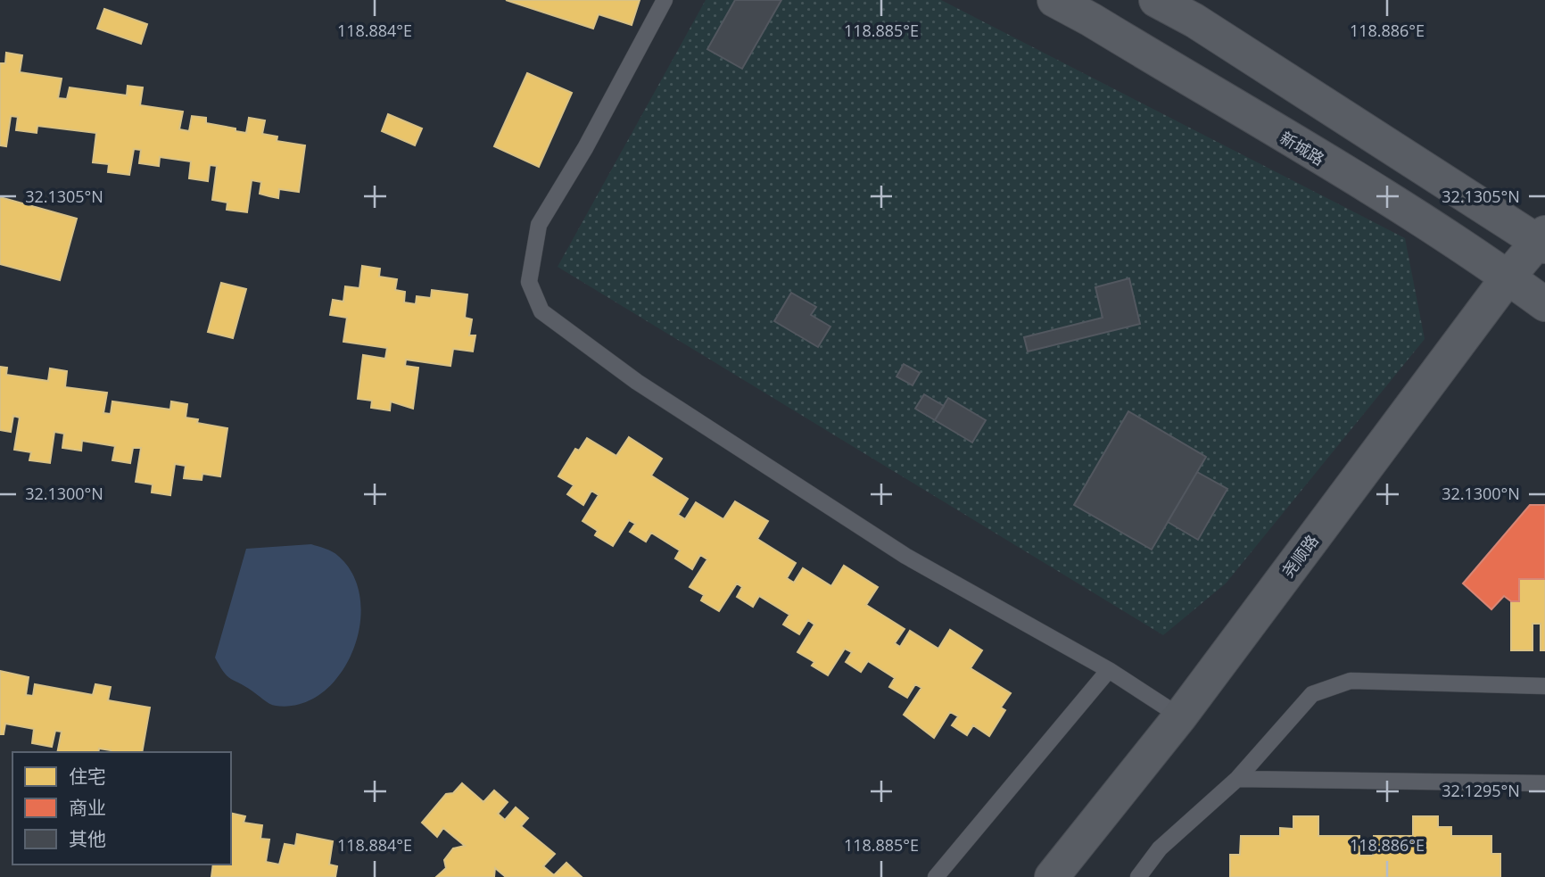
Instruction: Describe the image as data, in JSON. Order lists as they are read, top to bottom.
{
  "streets": {
    "main road": ["新城路", "尧顺路"]
  },
  "crossings": [
    ["新城路", "尧顺路"]
  ],
  "legend": ["住宅", "商业", "其他"],
  "coordinates": [
    "118.884°E",
    "118.885°E",
    "118.886°E",
    "32.1305°N",
    "32.1300°N",
    "32.1295°N"
  ]
}
